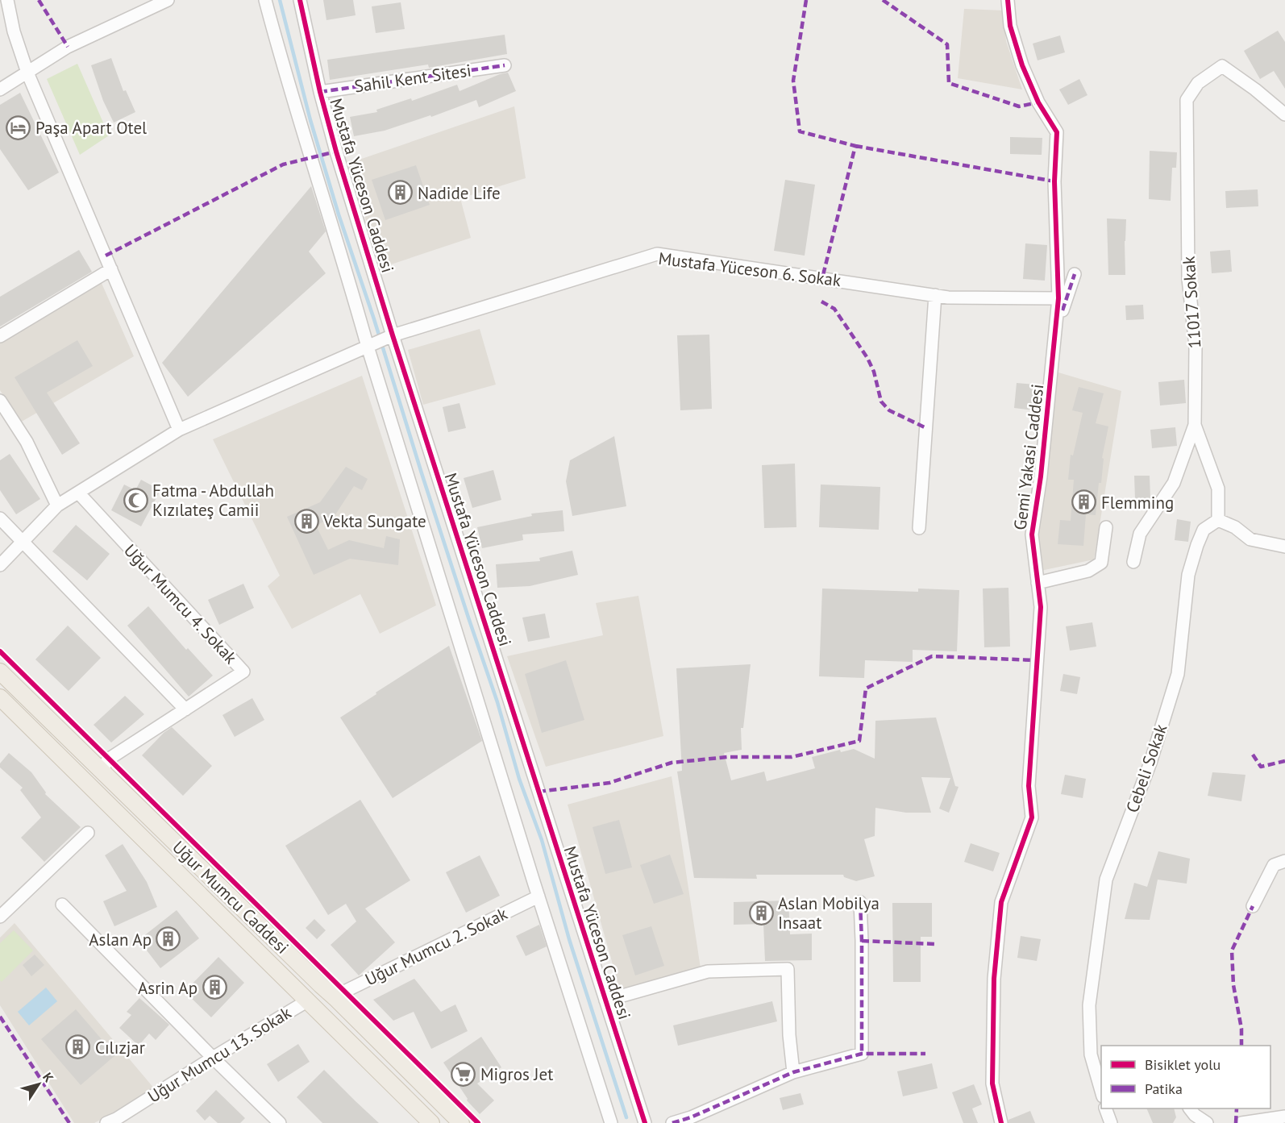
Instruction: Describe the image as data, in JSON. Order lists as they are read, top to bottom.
{
  "streets": {
    "main road": ["Uğur Mumcu Caddesi"],
    "street": [
      "Sahil Kent Sitesi",
      "Mustafa Yüceson Caddesi",
      "Mustafa Yüceson 6. Sokak",
      "11017 Sokak",
      "Gemi Yakasi Caddesi",
      "Uğur Mumcu 4. Sokak",
      "Cebeli Sokak",
      "Uğur Mumcu 2. Sokak",
      "Uğur Mumcu 13. Sokak"
    ]
  },
  "crossings": [
    ["Sahil Kent Sitesi", "Mustafa Yüceson Caddesi"],
    ["Mustafa Yüceson Caddesi", "Mustafa Yüceson 6. Sokak"],
    ["Mustafa Yüceson Caddesi", "Uğur Mumcu 2. Sokak"],
    ["Mustafa Yüceson 6. Sokak", "Gemi Yakasi Caddesi"],
    ["Mustafa Yüceson 6. Sokak", "Uğur Mumcu 4. Sokak"],
    ["11017 Sokak", "Cebeli Sokak"],
    ["Uğur Mumcu 4. Sokak", "Uğur Mumcu Caddesi"],
    ["Uğur Mumcu Caddesi", "Uğur Mumcu 2. Sokak"],
    ["Uğur Mumcu Caddesi", "Uğur Mumcu 13. Sokak"]
  ],
  "places": {
    "hotel": ["Paşa Apart Otel"],
    "building": [
      "Nadide Life",
      "Flemming",
      "Vekta Sungate",
      "Aslan Mobilya Insaat",
      "Aslan Ap",
      "Asrin Ap",
      "Cılızjar"
    ],
    "mosque": ["Fatma - Abdullah Kızılateş Camii"],
    "supermarket": ["Migros Jet"]
  },
  "legend": ["Bisiklet yolu", "Patika"],
  "north": "top right"
}
